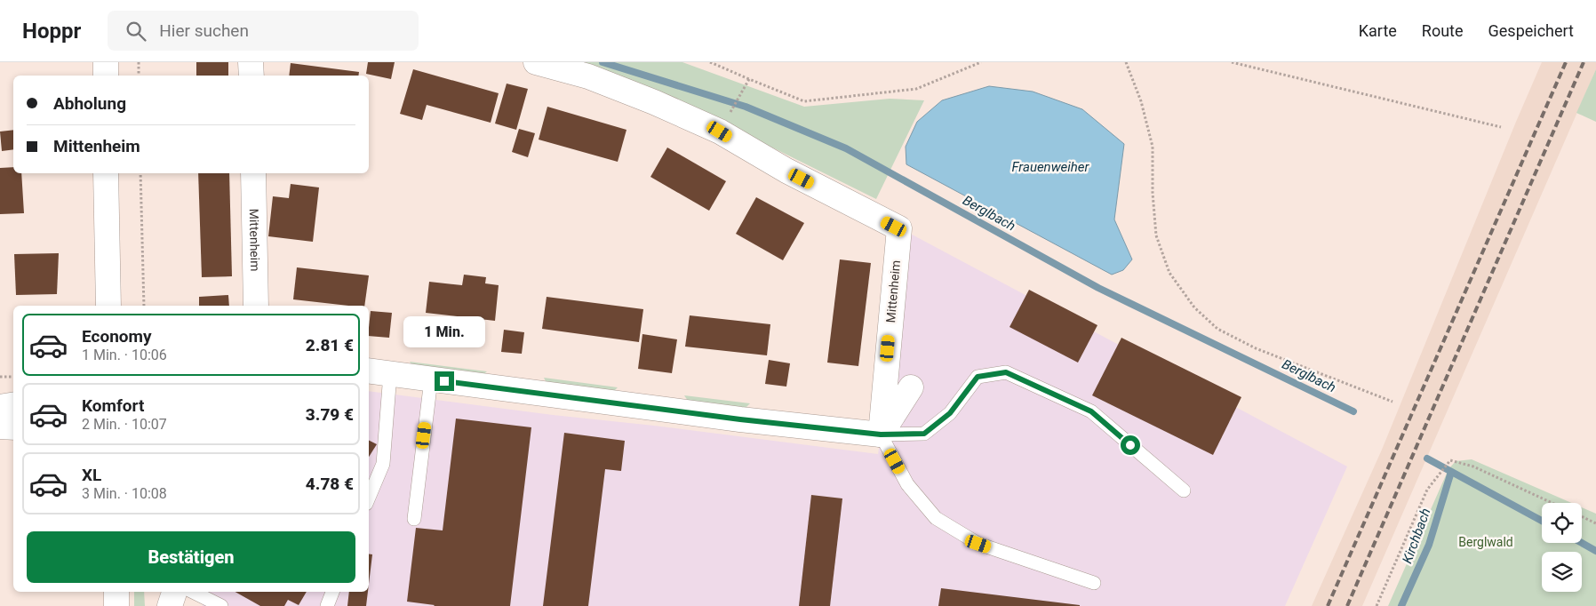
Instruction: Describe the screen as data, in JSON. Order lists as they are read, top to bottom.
{
  "streets": {
    "street": ["Mittenheim"]
  },
  "water": ["Frauenweiher", "Berglbach", "Kirchbach"],
  "parks": ["Berglwald"],
  "page": {
    "header": "Hoppr",
    "search": "Hier suchen",
    "nav": ["Karte", "Route", "Gespeichert"],
    "banner": ["Abholung", "Mittenheim"],
    "list": [
      {
        "name": "Economy",
        "note": "1 Min. · 10:06",
        "value": "2.81 €"
      },
      {
        "name": "Komfort",
        "note": "2 Min. · 10:07",
        "value": "3.79 €"
      },
      {
        "name": "XL",
        "note": "3 Min. · 10:08",
        "value": "4.78 €"
      }
    ],
    "bubble": "1 Min.",
    "buttons": "Bestätigen"
  }
}
